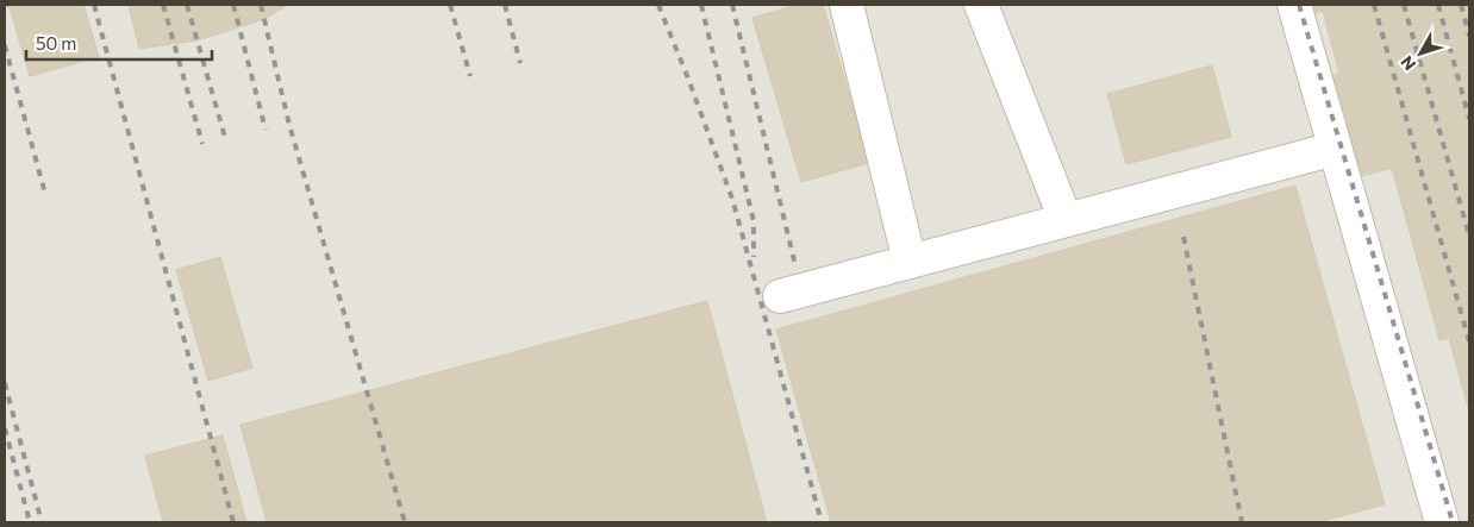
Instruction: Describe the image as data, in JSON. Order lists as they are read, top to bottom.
{
  "scale_bar": "50 m",
  "north": "bottom left"
}
